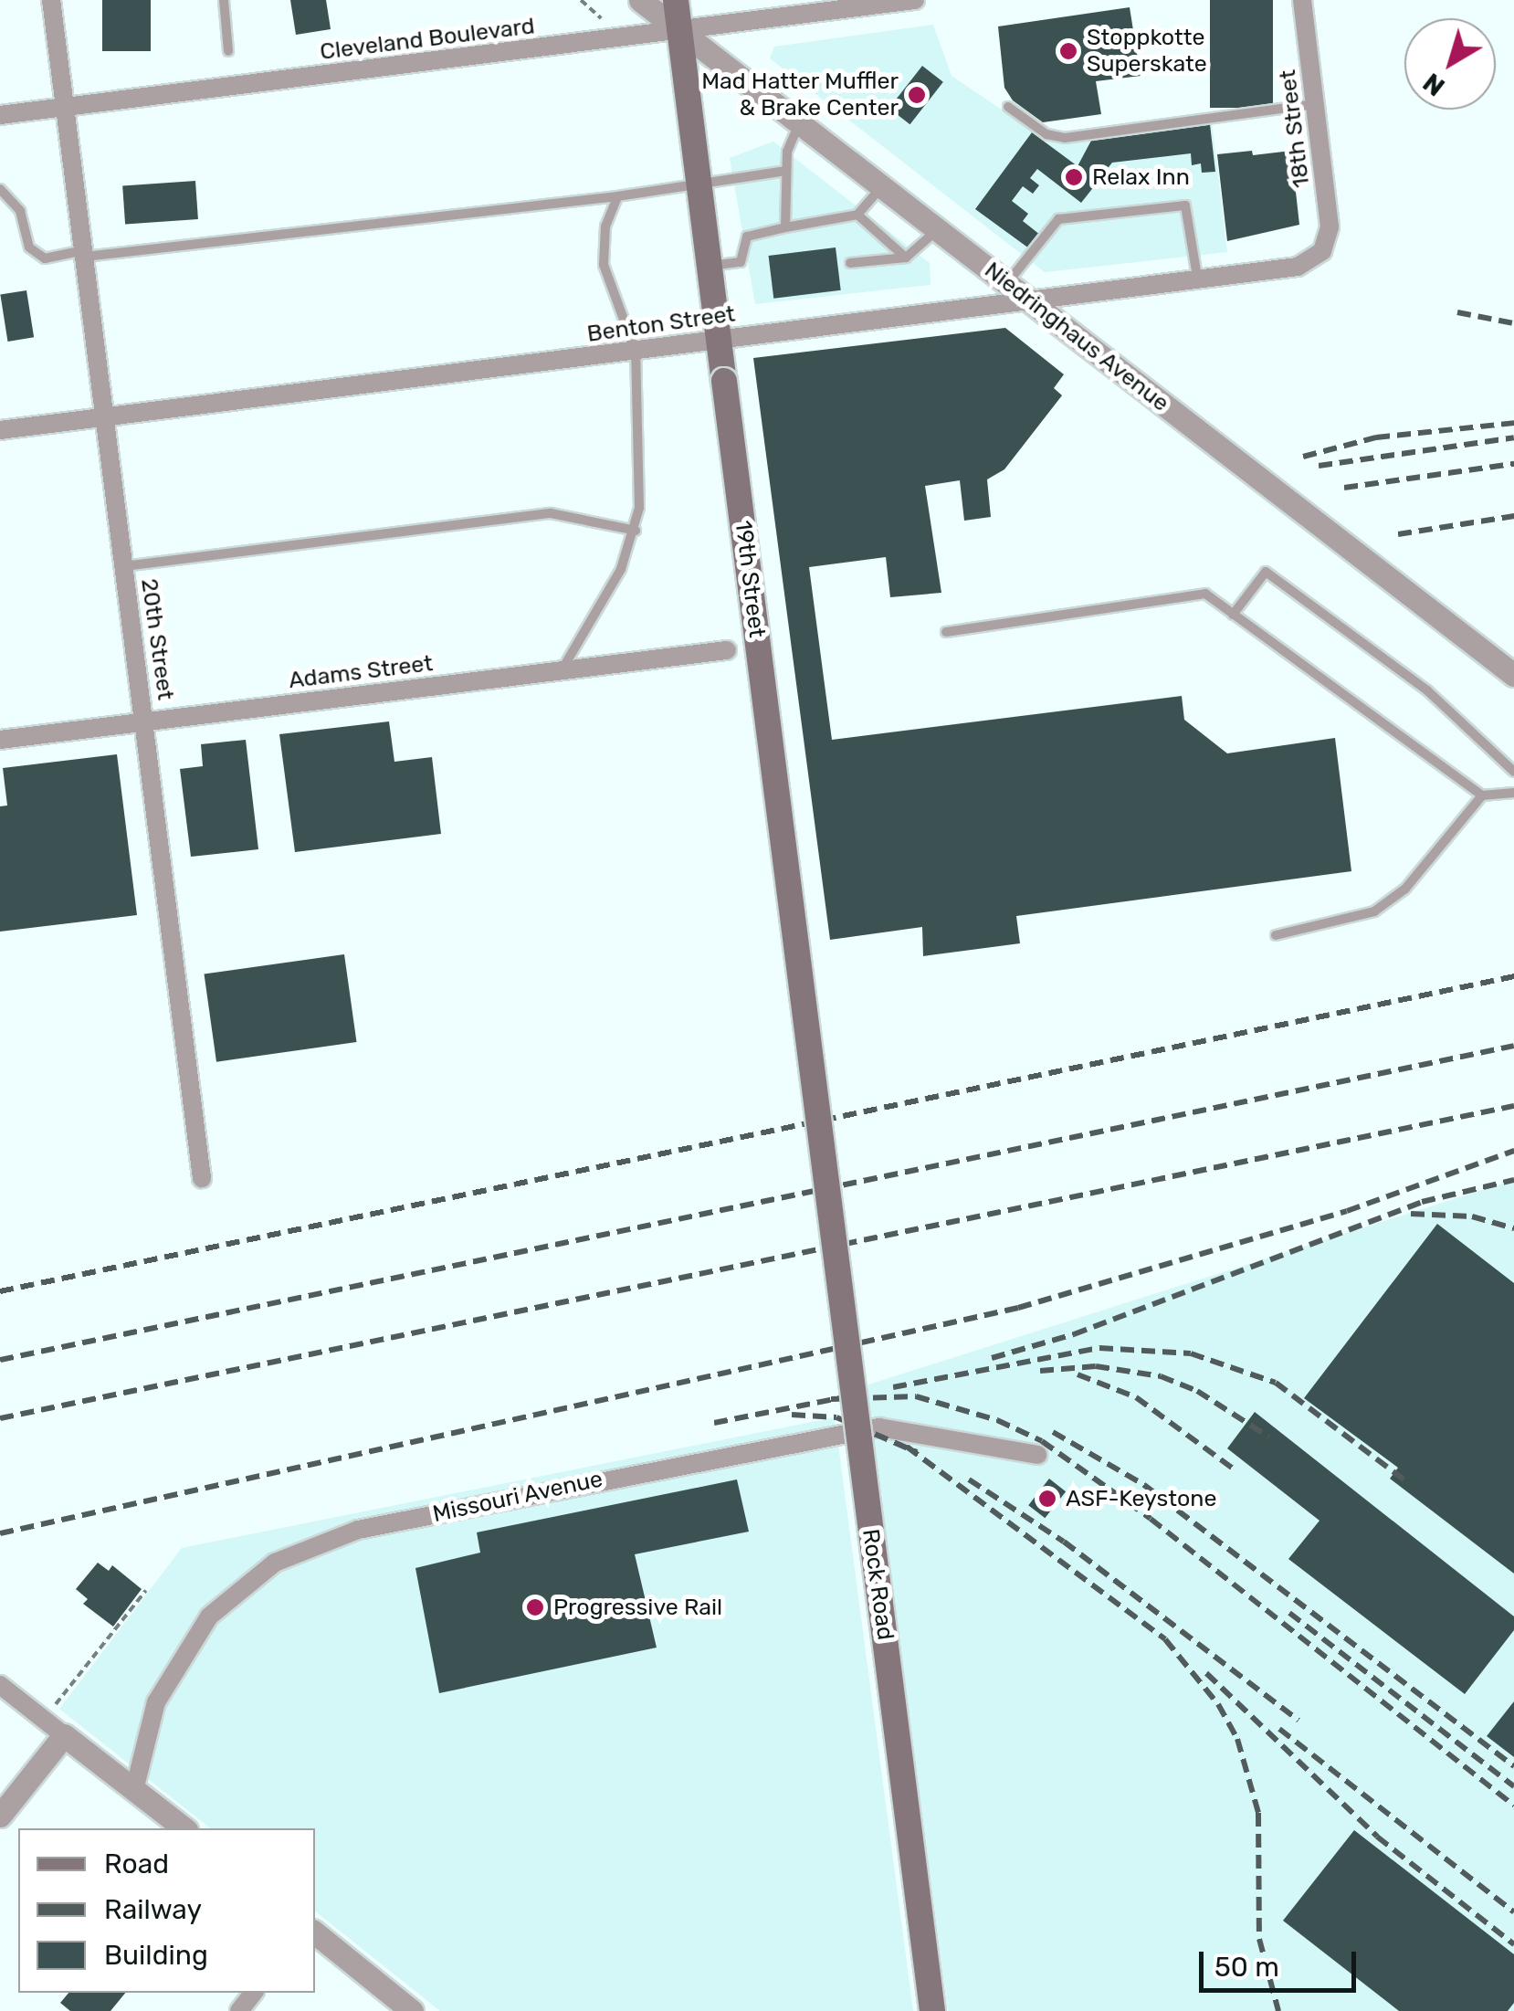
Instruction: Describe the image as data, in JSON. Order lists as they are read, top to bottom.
{
  "streets": {
    "main road": ["19th Street", "Rock Road"],
    "street": [
      "Cleveland Boulevard",
      "18th Street",
      "Benton Street",
      "Niedringhaus Avenue",
      "20th Street",
      "Adams Street",
      "Missouri Avenue"
    ]
  },
  "crossings": [
    ["Cleveland Boulevard", "Niedringhaus Avenue"],
    ["Cleveland Boulevard", "19th Street"],
    ["Cleveland Boulevard", "20th Street"],
    ["18th Street", "Benton Street"],
    ["Benton Street", "Niedringhaus Avenue"],
    ["Benton Street", "19th Street"],
    ["Benton Street", "20th Street"],
    ["Niedringhaus Avenue", "19th Street"],
    ["19th Street", "Rock Road"],
    ["20th Street", "Adams Street"]
  ],
  "places": [
    "Stoppkotte Superskate",
    "Mad Hatter Muffler & Brake Center",
    "Relax Inn",
    "ASF-Keystone",
    "Progressive Rail"
  ],
  "legend": ["Road", "Railway", "Building"],
  "scale_bar": "50 m",
  "north": "bottom left"
}
